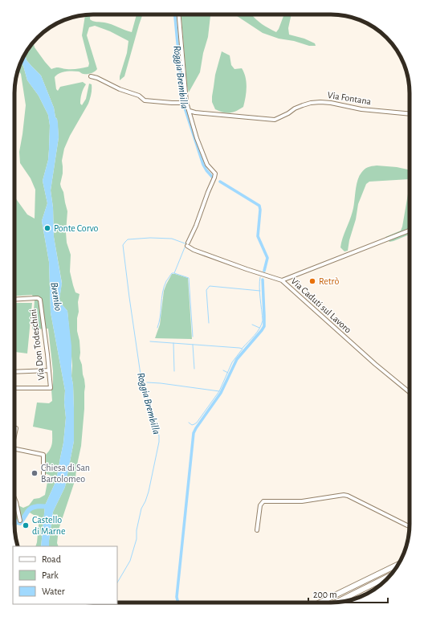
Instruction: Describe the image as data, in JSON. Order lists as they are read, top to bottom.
{
  "streets": {
    "street": ["Via Fontana", "Via Caduti sul Lavoro", "Via Don Todeschini"]
  },
  "water": ["Roggia Brembilla", "Brembo"],
  "places": [
    "Ponte Corvo",
    "Retrò",
    "Chiesa di San Bartolomeo",
    "Castello di Marne"
  ],
  "legend": ["Road", "Park", "Water"],
  "scale_bar": "200 m"
}
